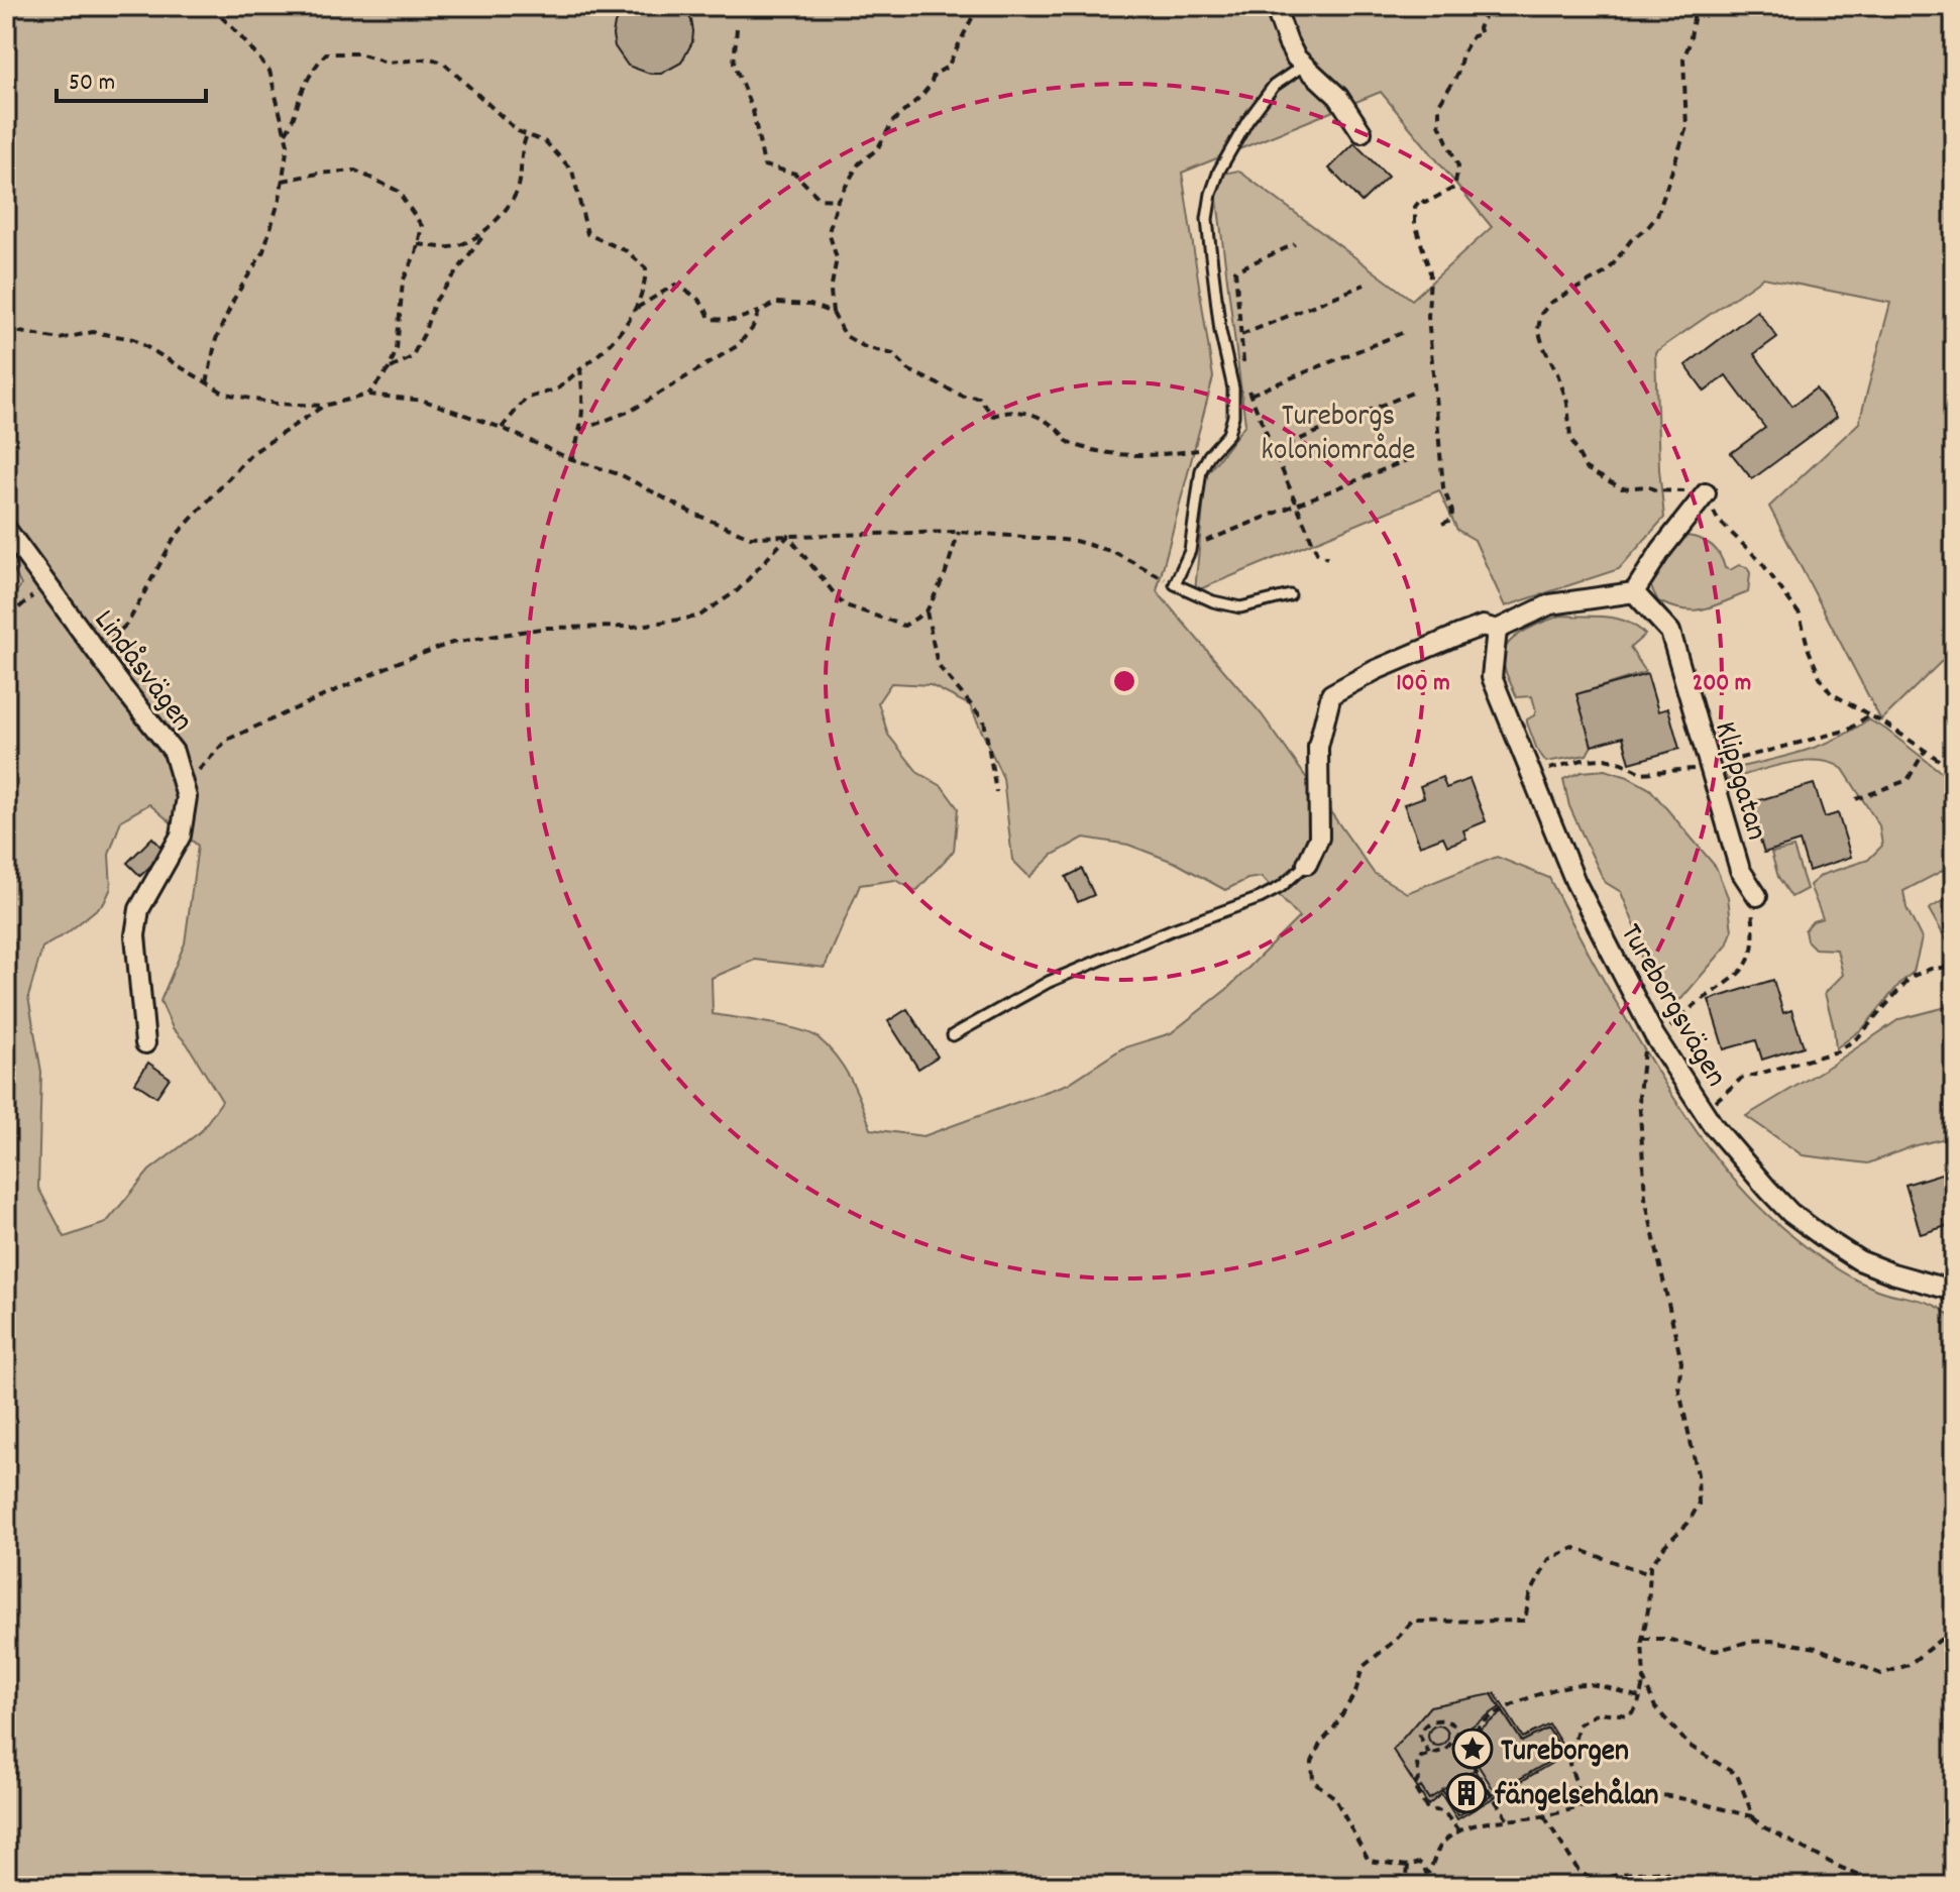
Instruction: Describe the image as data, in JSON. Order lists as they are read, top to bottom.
{
  "streets": {
    "street": ["Lindåsvägen", "Klippgatan", "Tureborgsvägen"]
  },
  "parks": ["Tureborgs koloniområde"],
  "places": {
    "place": ["Tureborgen"],
    "building": ["fängelsehålan"]
  },
  "scale_bar": "50 m",
  "rings": ["100 m", "200 m"]
}
